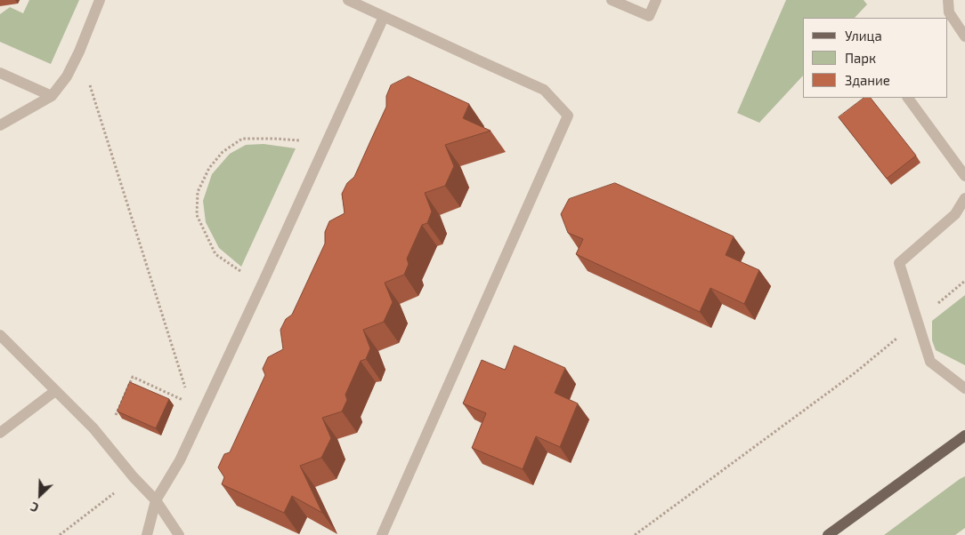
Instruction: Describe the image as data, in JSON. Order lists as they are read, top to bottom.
{
  "legend": ["Улица", "Парк", "Здание"],
  "north": "bottom left"
}
